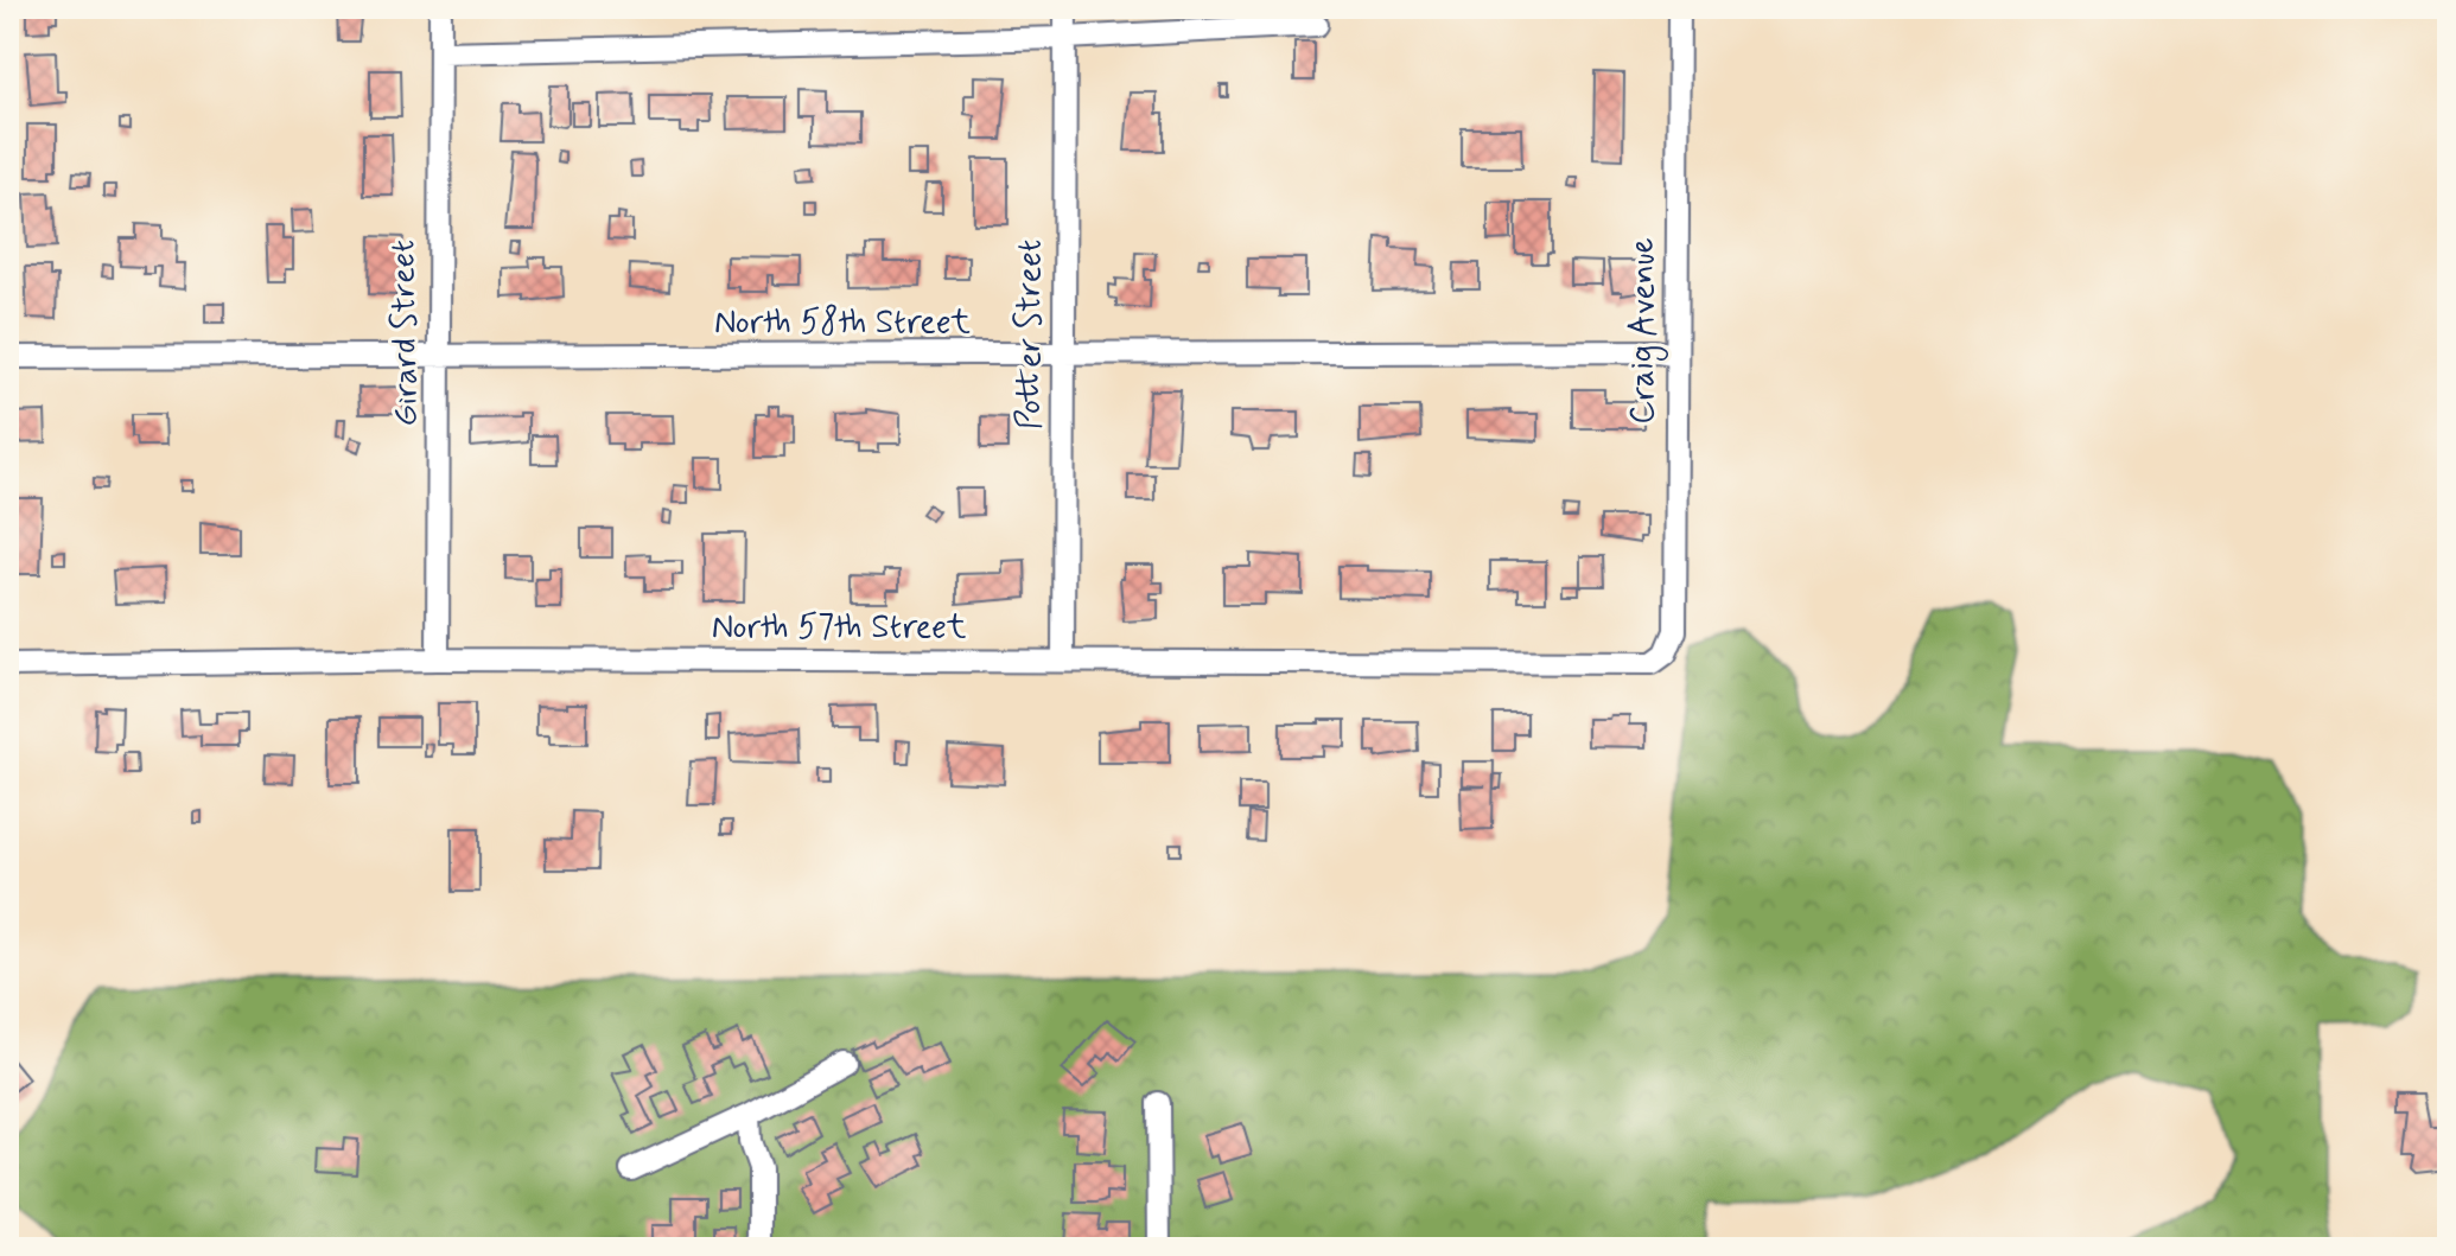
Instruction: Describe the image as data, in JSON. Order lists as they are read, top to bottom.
{
  "streets": {
    "street": [
      "North 58th Street",
      "Craig Avenue",
      "Girard Street",
      "Potter Street",
      "North 57th Street"
    ]
  },
  "crossings": [
    ["North 58th Street", "Craig Avenue"],
    ["North 58th Street", "Girard Street"],
    ["North 58th Street", "Potter Street"],
    ["Craig Avenue", "North 57th Street"],
    ["Girard Street", "North 57th Street"],
    ["Potter Street", "North 57th Street"]
  ]
}
